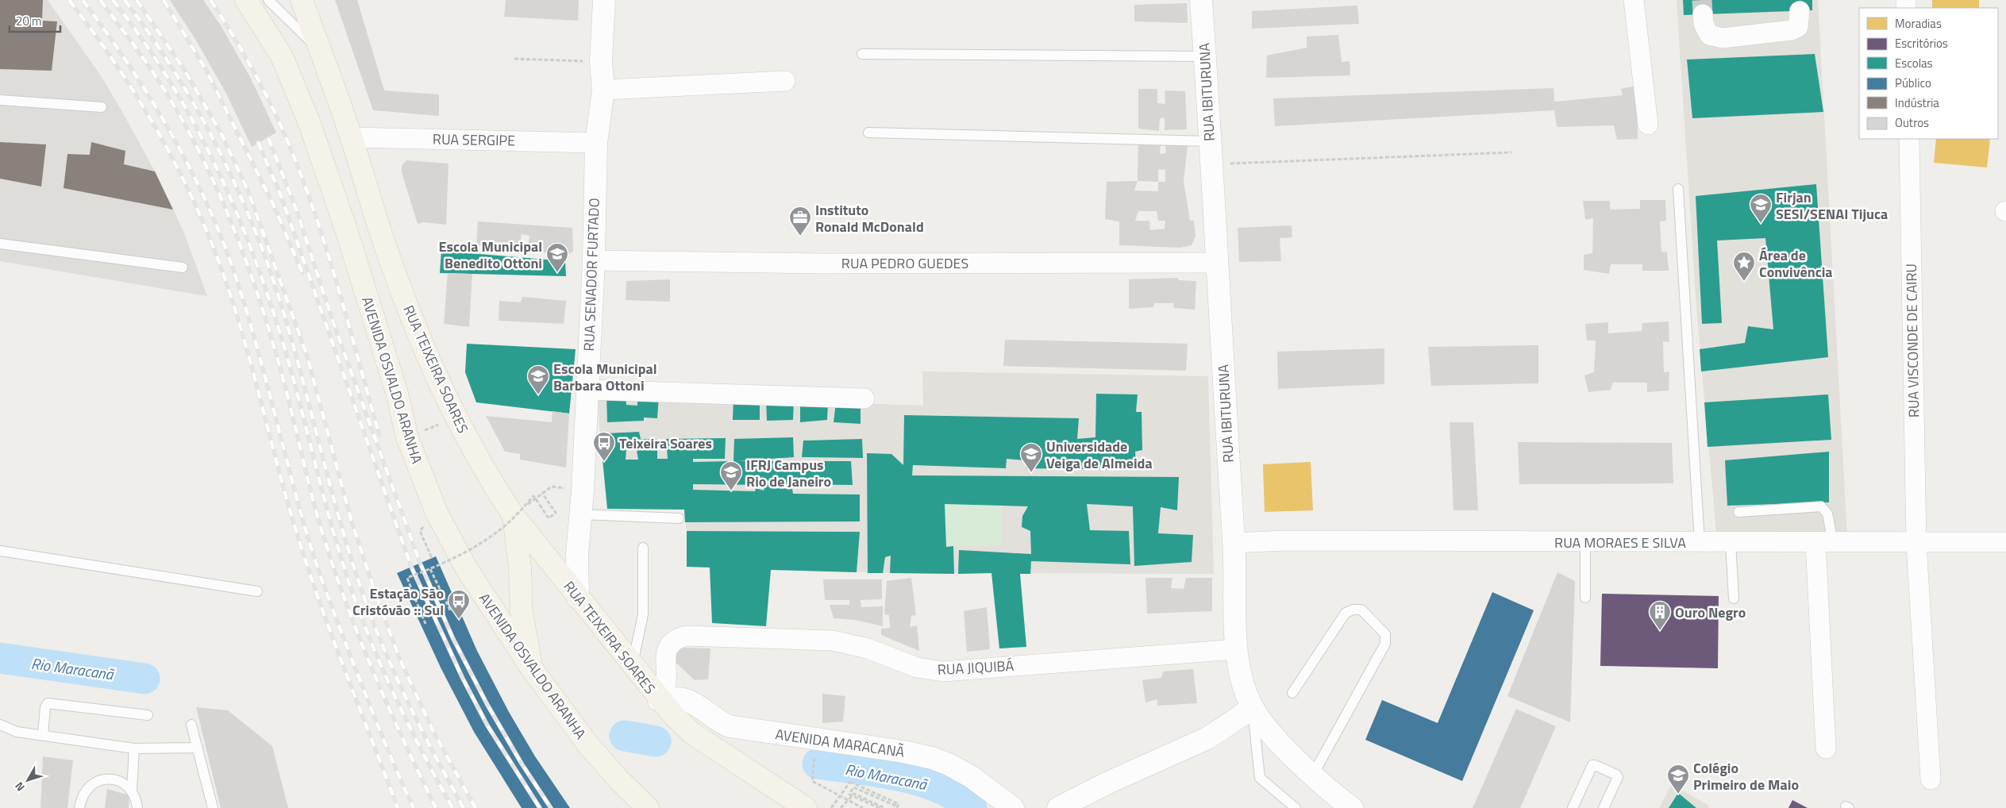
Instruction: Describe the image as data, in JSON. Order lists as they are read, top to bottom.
{
  "streets": {
    "main road": ["RUA TEIXEIRA SOARES", "AVENIDA OSVALDO ARANHA"],
    "street": [
      "RUA IBITURUNA",
      "RUA SERGIPE",
      "RUA PEDRO GUEDES",
      "RUA SENADOR FURTADO",
      "RUA VISCONDE DE CAIRU",
      "RUA MORAES E SILVA",
      "RUA JIQUIBÁ",
      "AVENIDA MARACANÃ"
    ]
  },
  "crossings": [
    ["RUA IBITURUNA", "RUA PEDRO GUEDES"],
    ["RUA IBITURUNA", "RUA MORAES E SILVA"],
    ["RUA IBITURUNA", "RUA JIQUIBÁ"],
    ["RUA SERGIPE", "RUA SENADOR FURTADO"],
    ["RUA SERGIPE", "RUA TEIXEIRA SOARES"],
    ["RUA PEDRO GUEDES", "RUA SENADOR FURTADO"],
    ["RUA SENADOR FURTADO", "RUA TEIXEIRA SOARES"],
    ["RUA VISCONDE DE CAIRU", "RUA MORAES E SILVA"],
    ["RUA TEIXEIRA SOARES", "RUA JIQUIBÁ"],
    ["RUA TEIXEIRA SOARES", "AVENIDA MARACANÃ"],
    ["RUA JIQUIBÁ", "AVENIDA MARACANÃ"]
  ],
  "water": ["Rio Maracanã"],
  "places": {
    "school or university": [
      "Firjan SESI/SENAI Tijuca",
      "Escola Municipal Benedito Ottoni",
      "Escola Municipal Barbara Ottoni",
      "Universidade Veiga de Almeida",
      "IFRJ Campus Rio de Janeiro",
      "Colégio Primeiro de Maio"
    ],
    "office": ["Instituto Ronald McDonald"],
    "place": ["Área de Convivência"],
    "bus stop": ["Teixeira Soares", "Estação São Cristóvão :: Sul"],
    "building": ["Ouro Negro"]
  },
  "legend": [
    "Moradias",
    "Escritórios",
    "Escolas",
    "Público",
    "Indústria",
    "Outros"
  ],
  "scale_bar": "20 m",
  "north": "bottom left"
}
